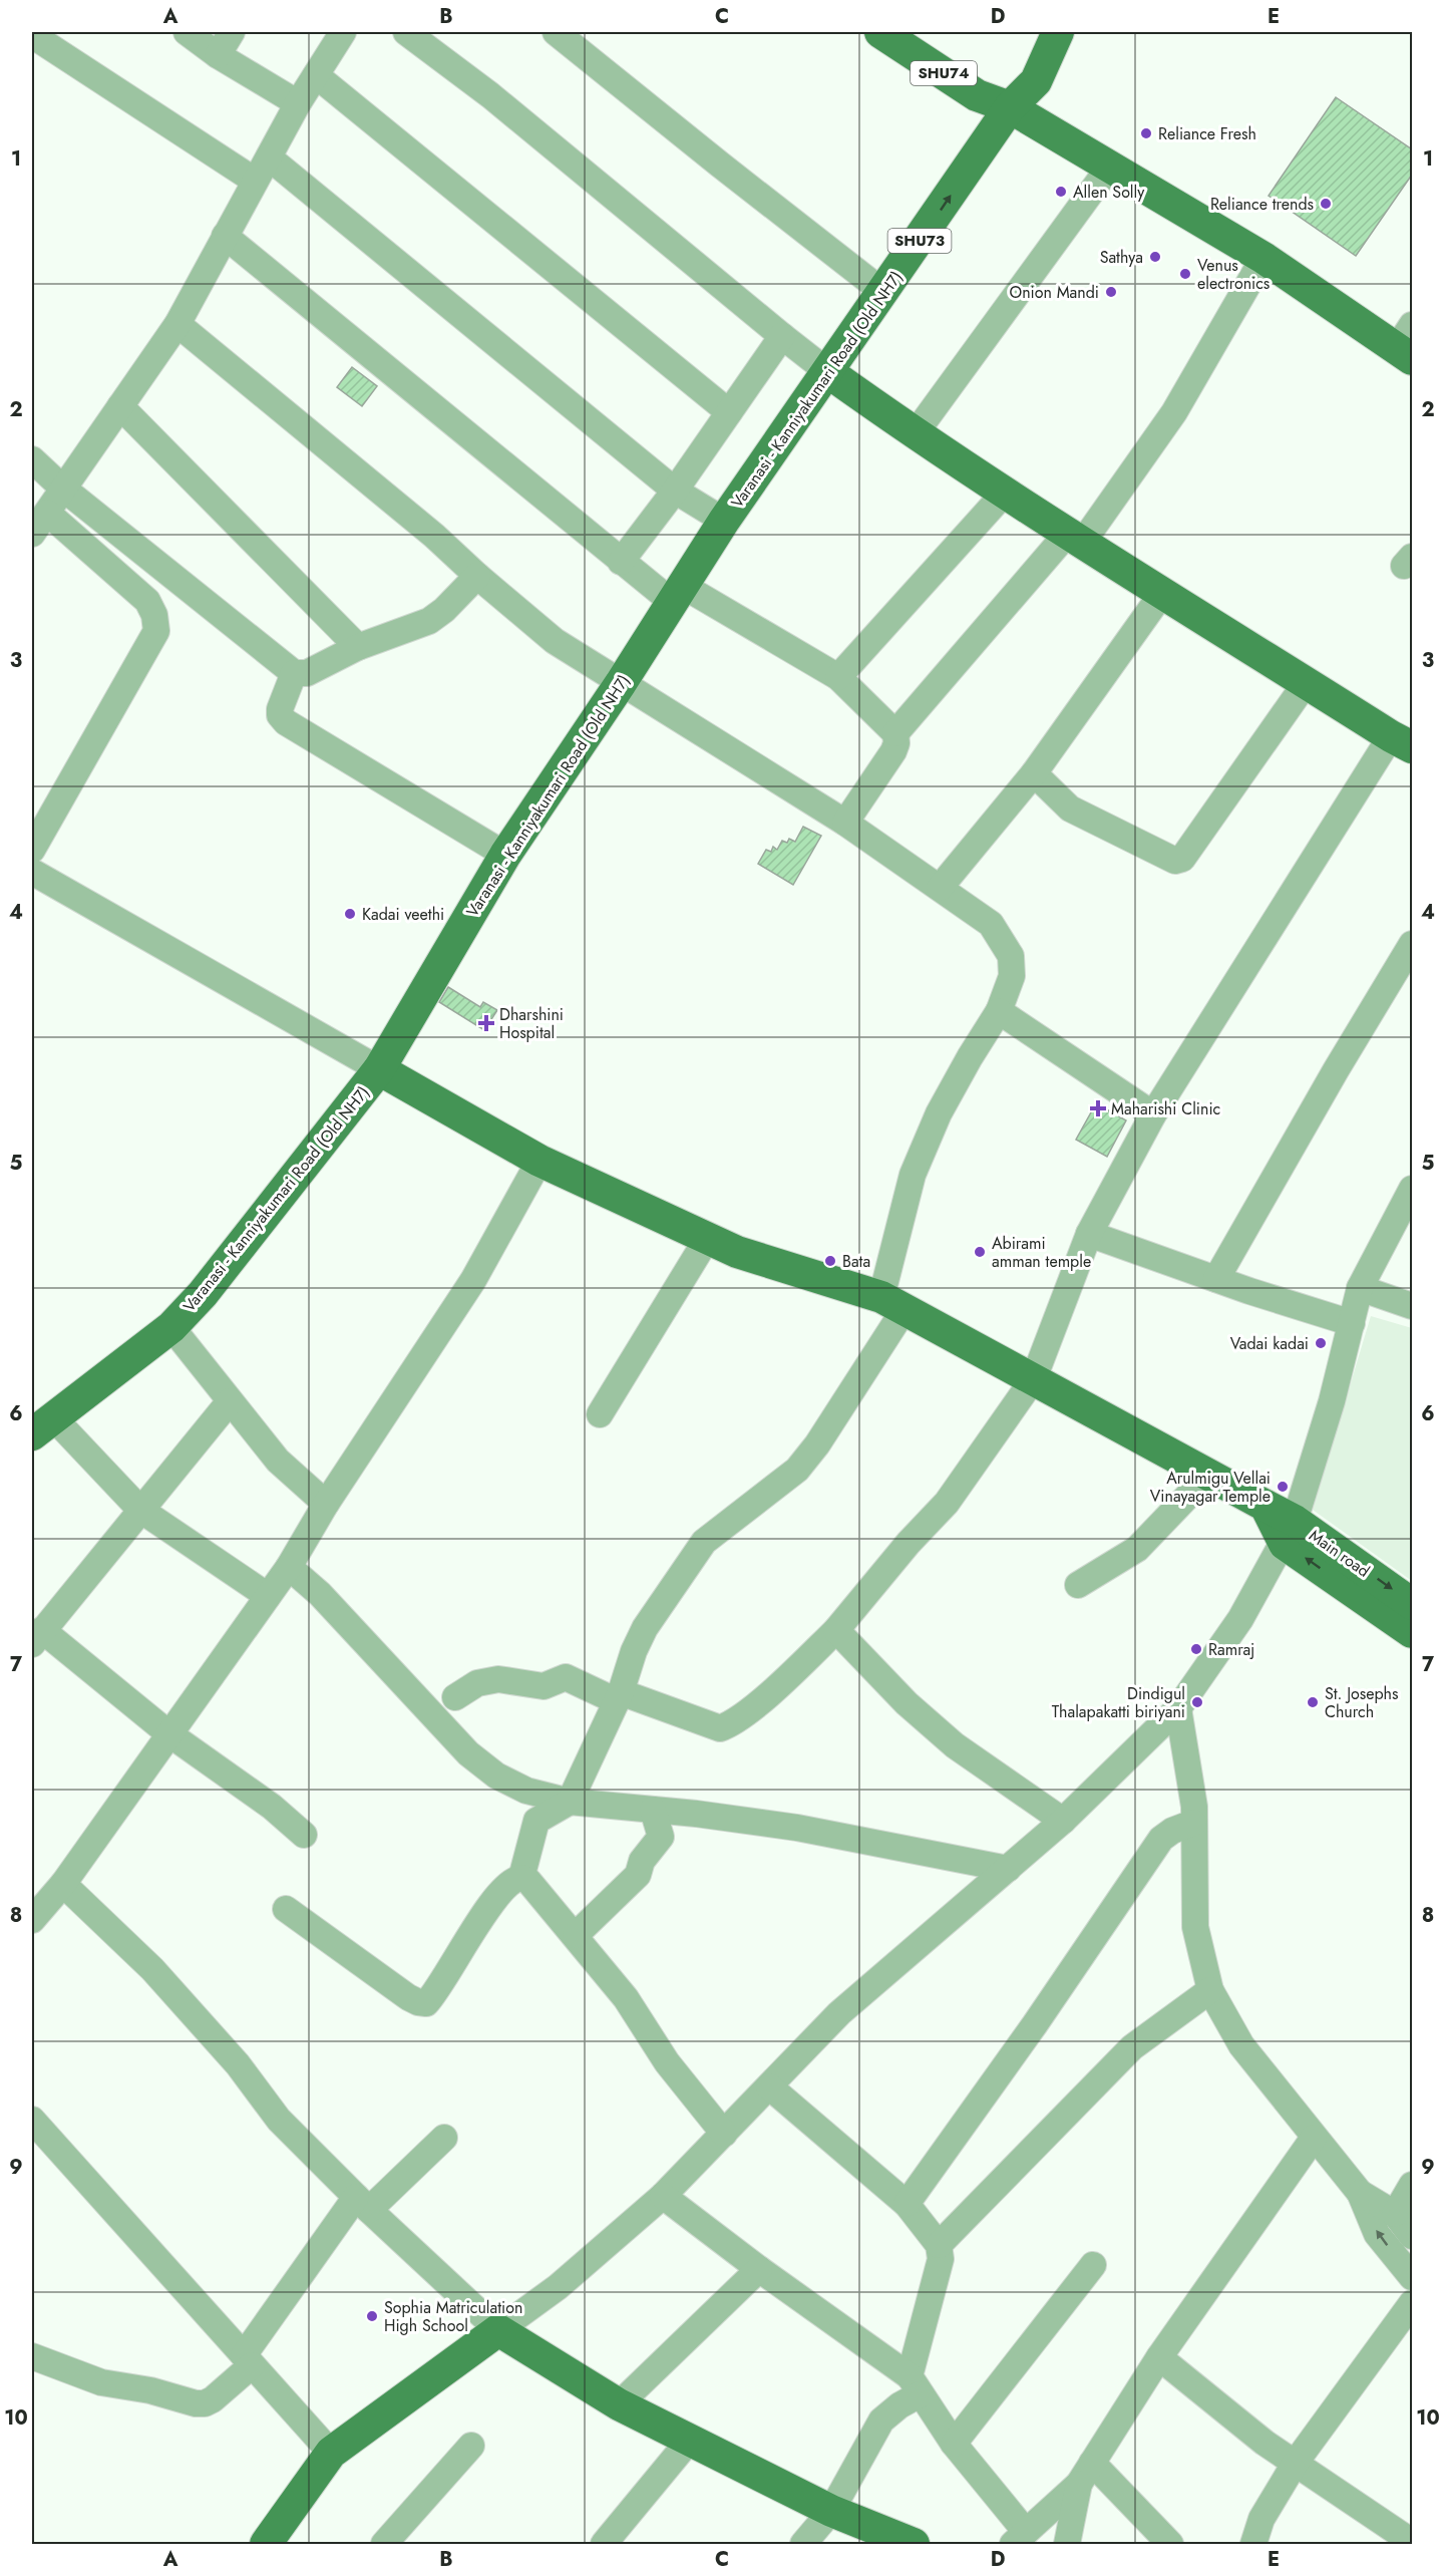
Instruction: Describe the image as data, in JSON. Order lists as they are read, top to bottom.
{
  "streets": {
    "main road": [
      "SHU74",
      "SHU73",
      "Varanasi - Kanniyakumari Road (Old NH7)",
      "Main road"
    ]
  },
  "crossings": [
    ["SHU74", "Varanasi - Kanniyakumari Road (Old NH7)"]
  ],
  "places": {
    "other": [
      "Reliance Fresh",
      "Allen Solly",
      "Reliance trends",
      "Sathya",
      "Venus electronics",
      "Onion Mandi",
      "Kadai veethi",
      "Abirami amman temple",
      "Bata",
      "Vadai kadai",
      "Arulmigu Vellai Vinayagar Temple",
      "Ramraj",
      "Dindigul Thalapakatti biriyani",
      "St. Josephs Church",
      "Sophia Matriculation High School"
    ],
    "health": ["Dharshini Hospital", "Maharishi Clinic"]
  },
  "grid": {
    "columns": [
      "A",
      "B",
      "C",
      "D",
      "E"
    ],
    "rows": [
      "1",
      "2",
      "3",
      "4",
      "5",
      "6",
      "7",
      "8",
      "9",
      "10"
    ]
  }
}
